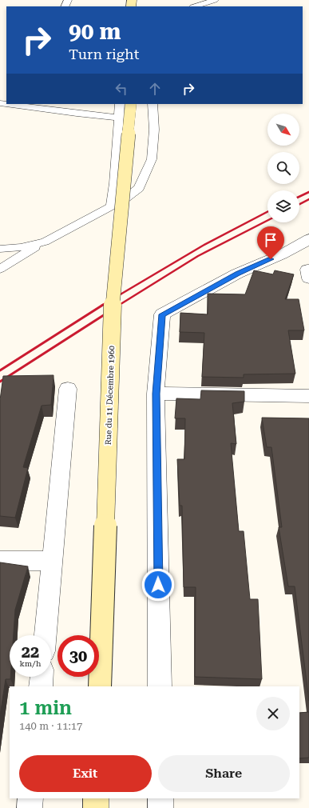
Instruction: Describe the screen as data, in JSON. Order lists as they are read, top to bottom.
{
  "streets": {
    "main road": ["Rue du 11 Décembre 1960"]
  },
  "north": "bottom right",
  "page": {
    "turn": ["90 m", "Turn right"],
    "speed": "22 km/h",
    "limit": "30",
    "heading": ["1 min", "140 m · 11:17"],
    "buttons": ["Exit", "Share"]
  }
}
